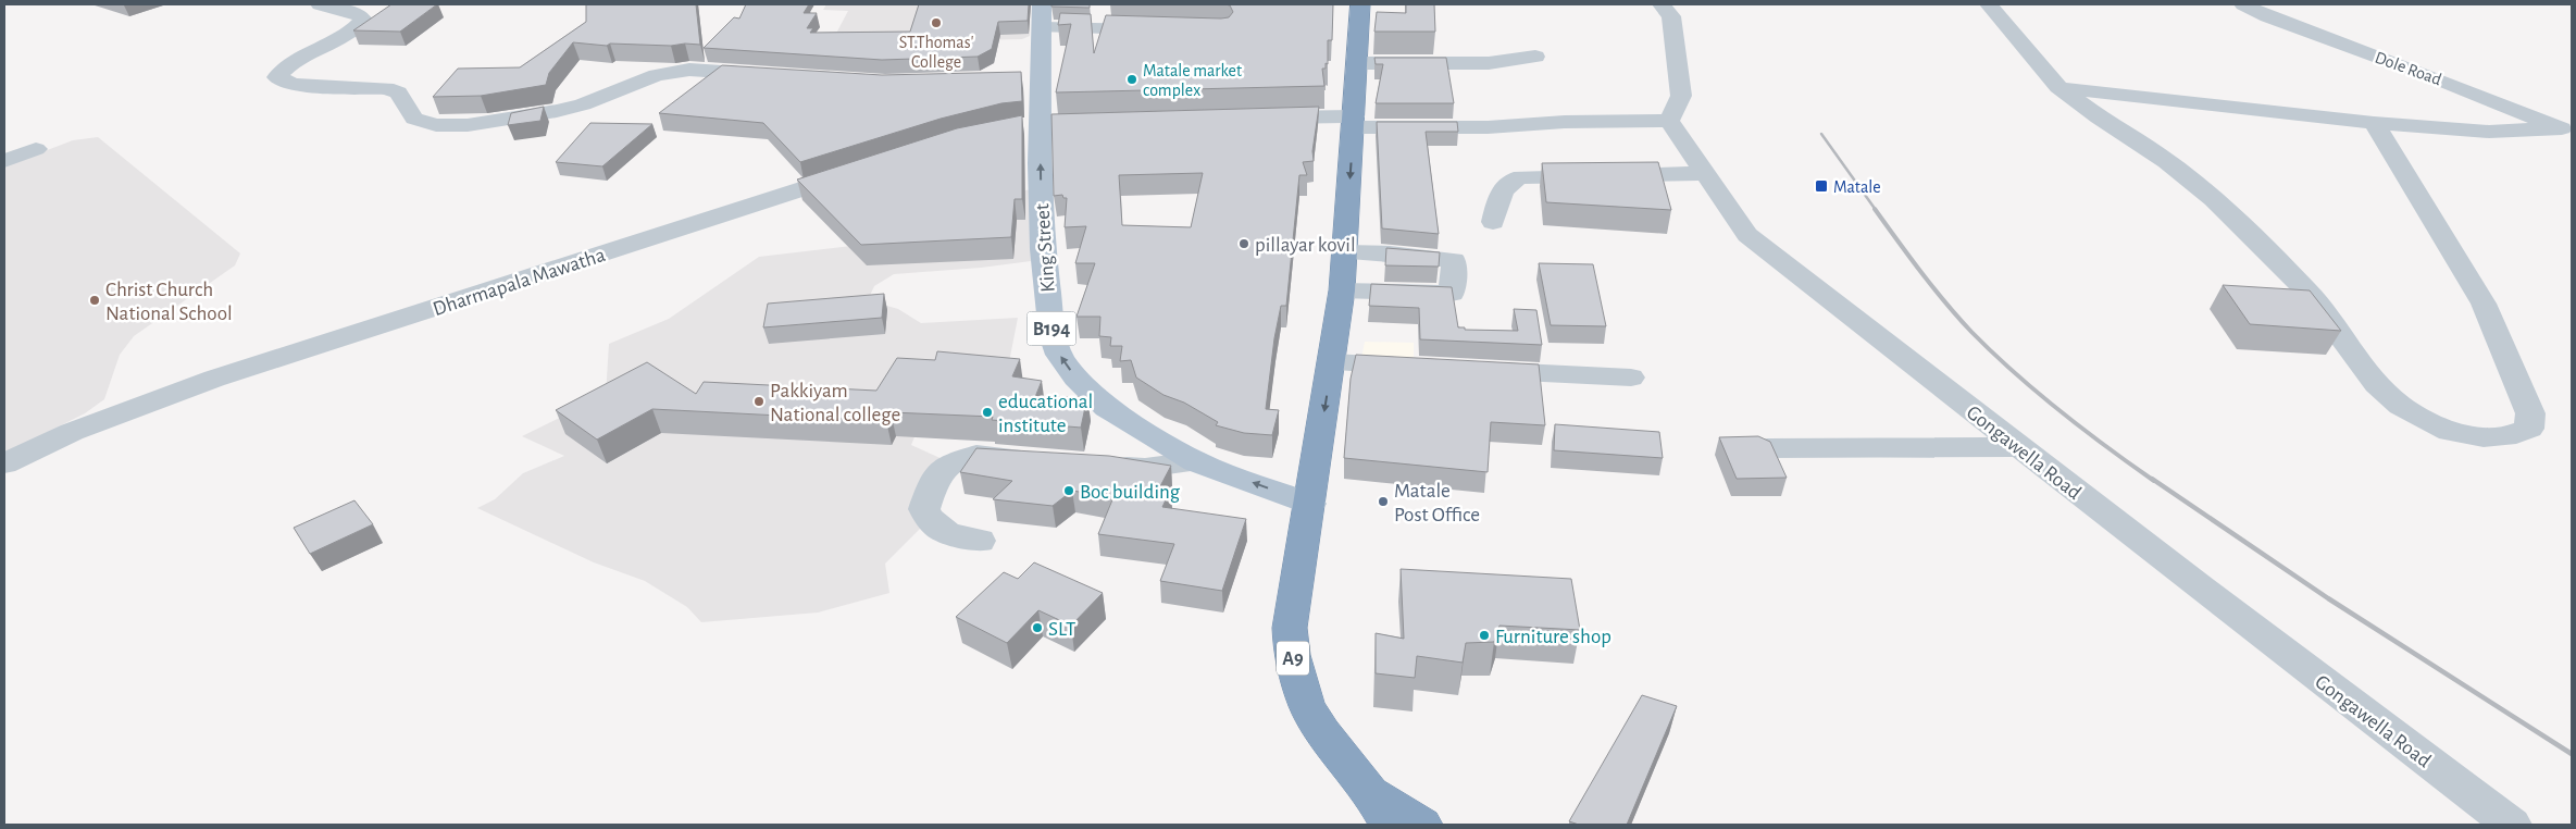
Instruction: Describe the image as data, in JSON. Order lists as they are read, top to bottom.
{
  "streets": {
    "highway": ["A9"],
    "main road": ["King Street", "B194"],
    "street": ["Dole Road", "Dharmapala Mawatha", "Gongawella Road"]
  },
  "crossings": [
    ["King Street", "A9"]
  ],
  "one_way": ["King Street"],
  "places": {
    "other": [
      "ST.Thomas' College",
      "Matale market complex",
      "pillayar kovil",
      "Christ Church National School",
      "Pakkiyam National college",
      "educational institute",
      "Boc building",
      "Matale Post Office",
      "SLT",
      "Furniture shop"
    ],
    "transit": ["Matale"]
  }
}
